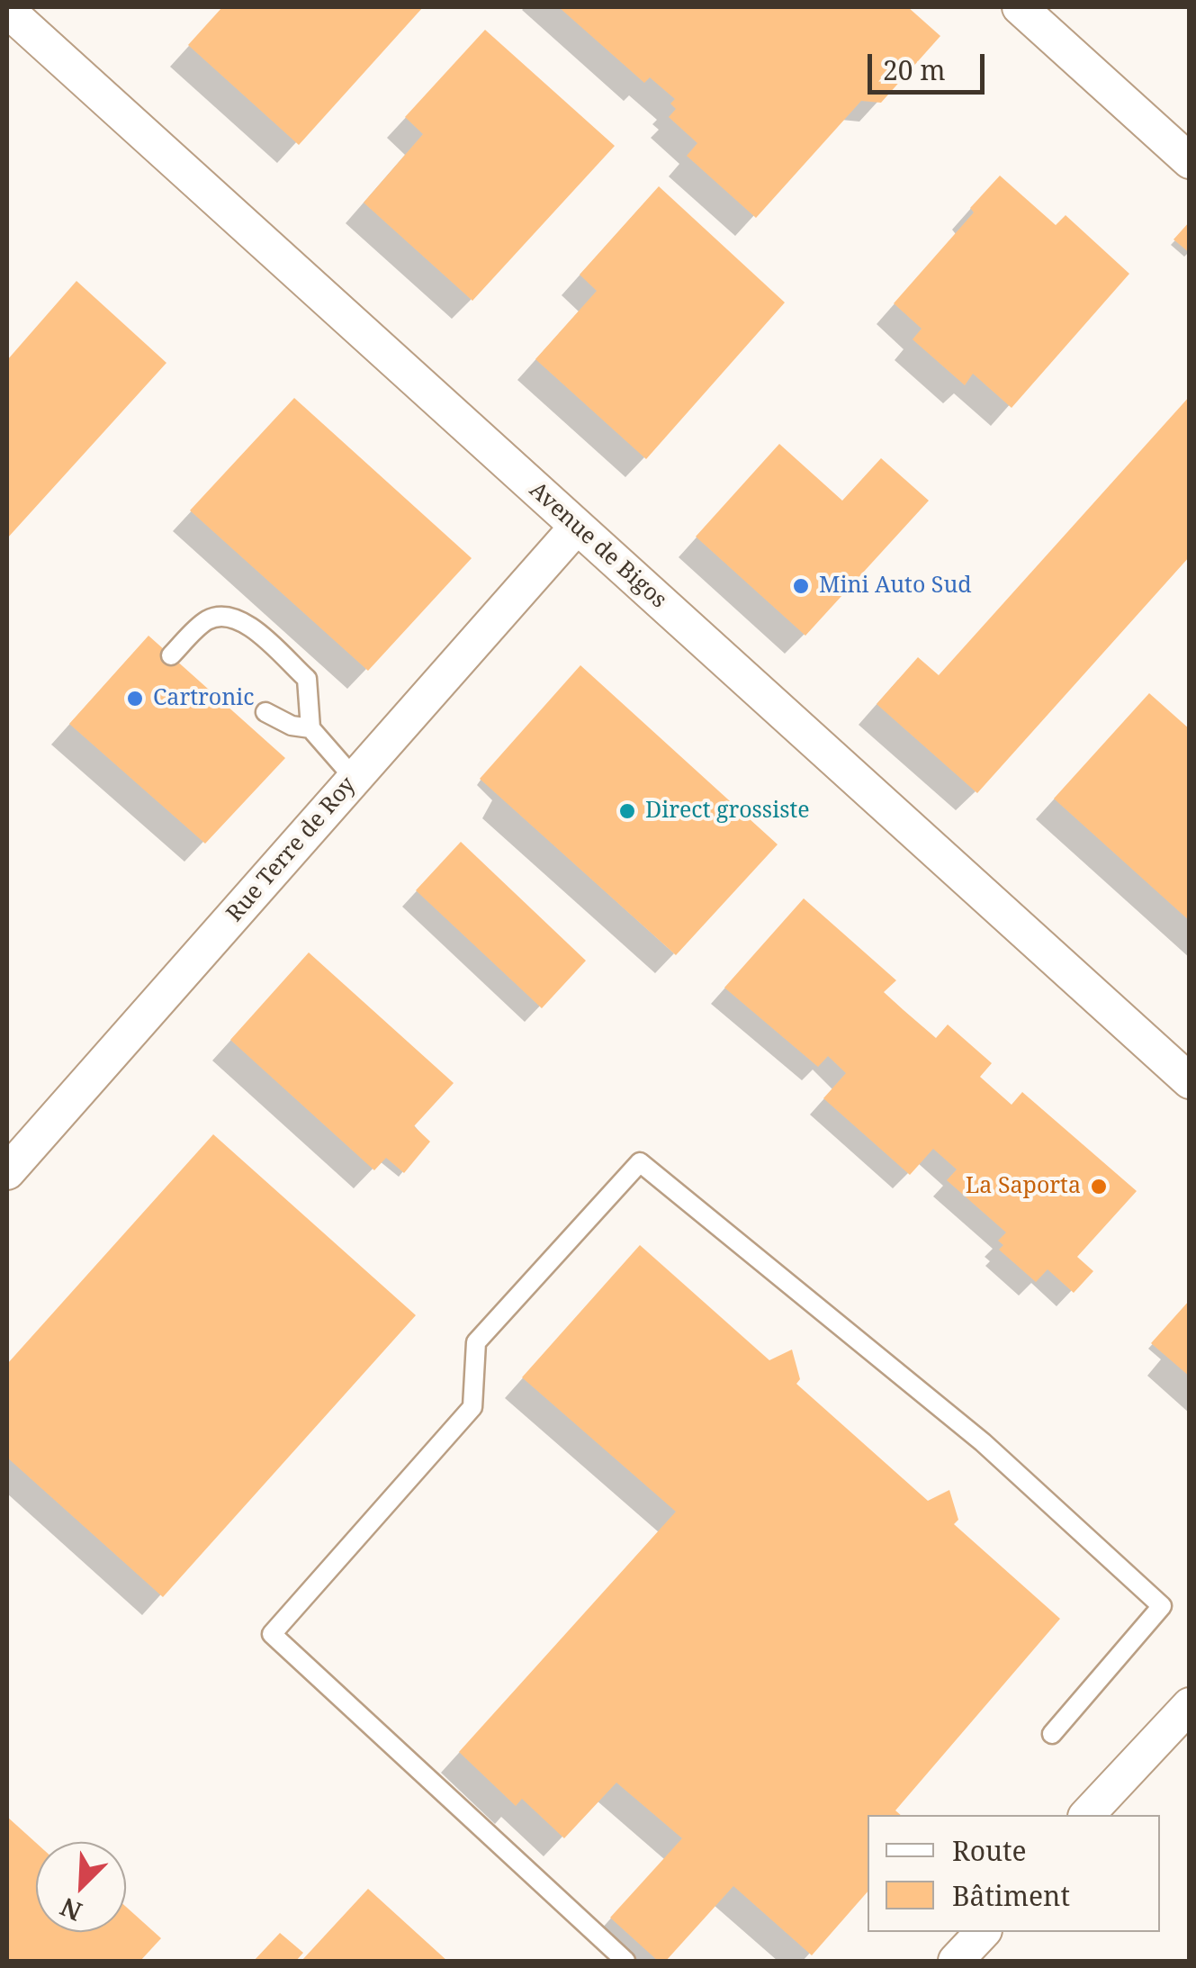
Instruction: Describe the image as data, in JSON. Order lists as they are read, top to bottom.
{
  "streets": {
    "street": ["Avenue de Bigos", "Rue Terre de Roy"]
  },
  "crossings": [
    ["Avenue de Bigos", "Rue Terre de Roy"]
  ],
  "places": [
    "Mini Auto Sud",
    "Cartronic",
    "Direct grossiste",
    "La Saporta"
  ],
  "legend": ["Route", "Bâtiment"],
  "scale_bar": "20 m",
  "north": "bottom left"
}
